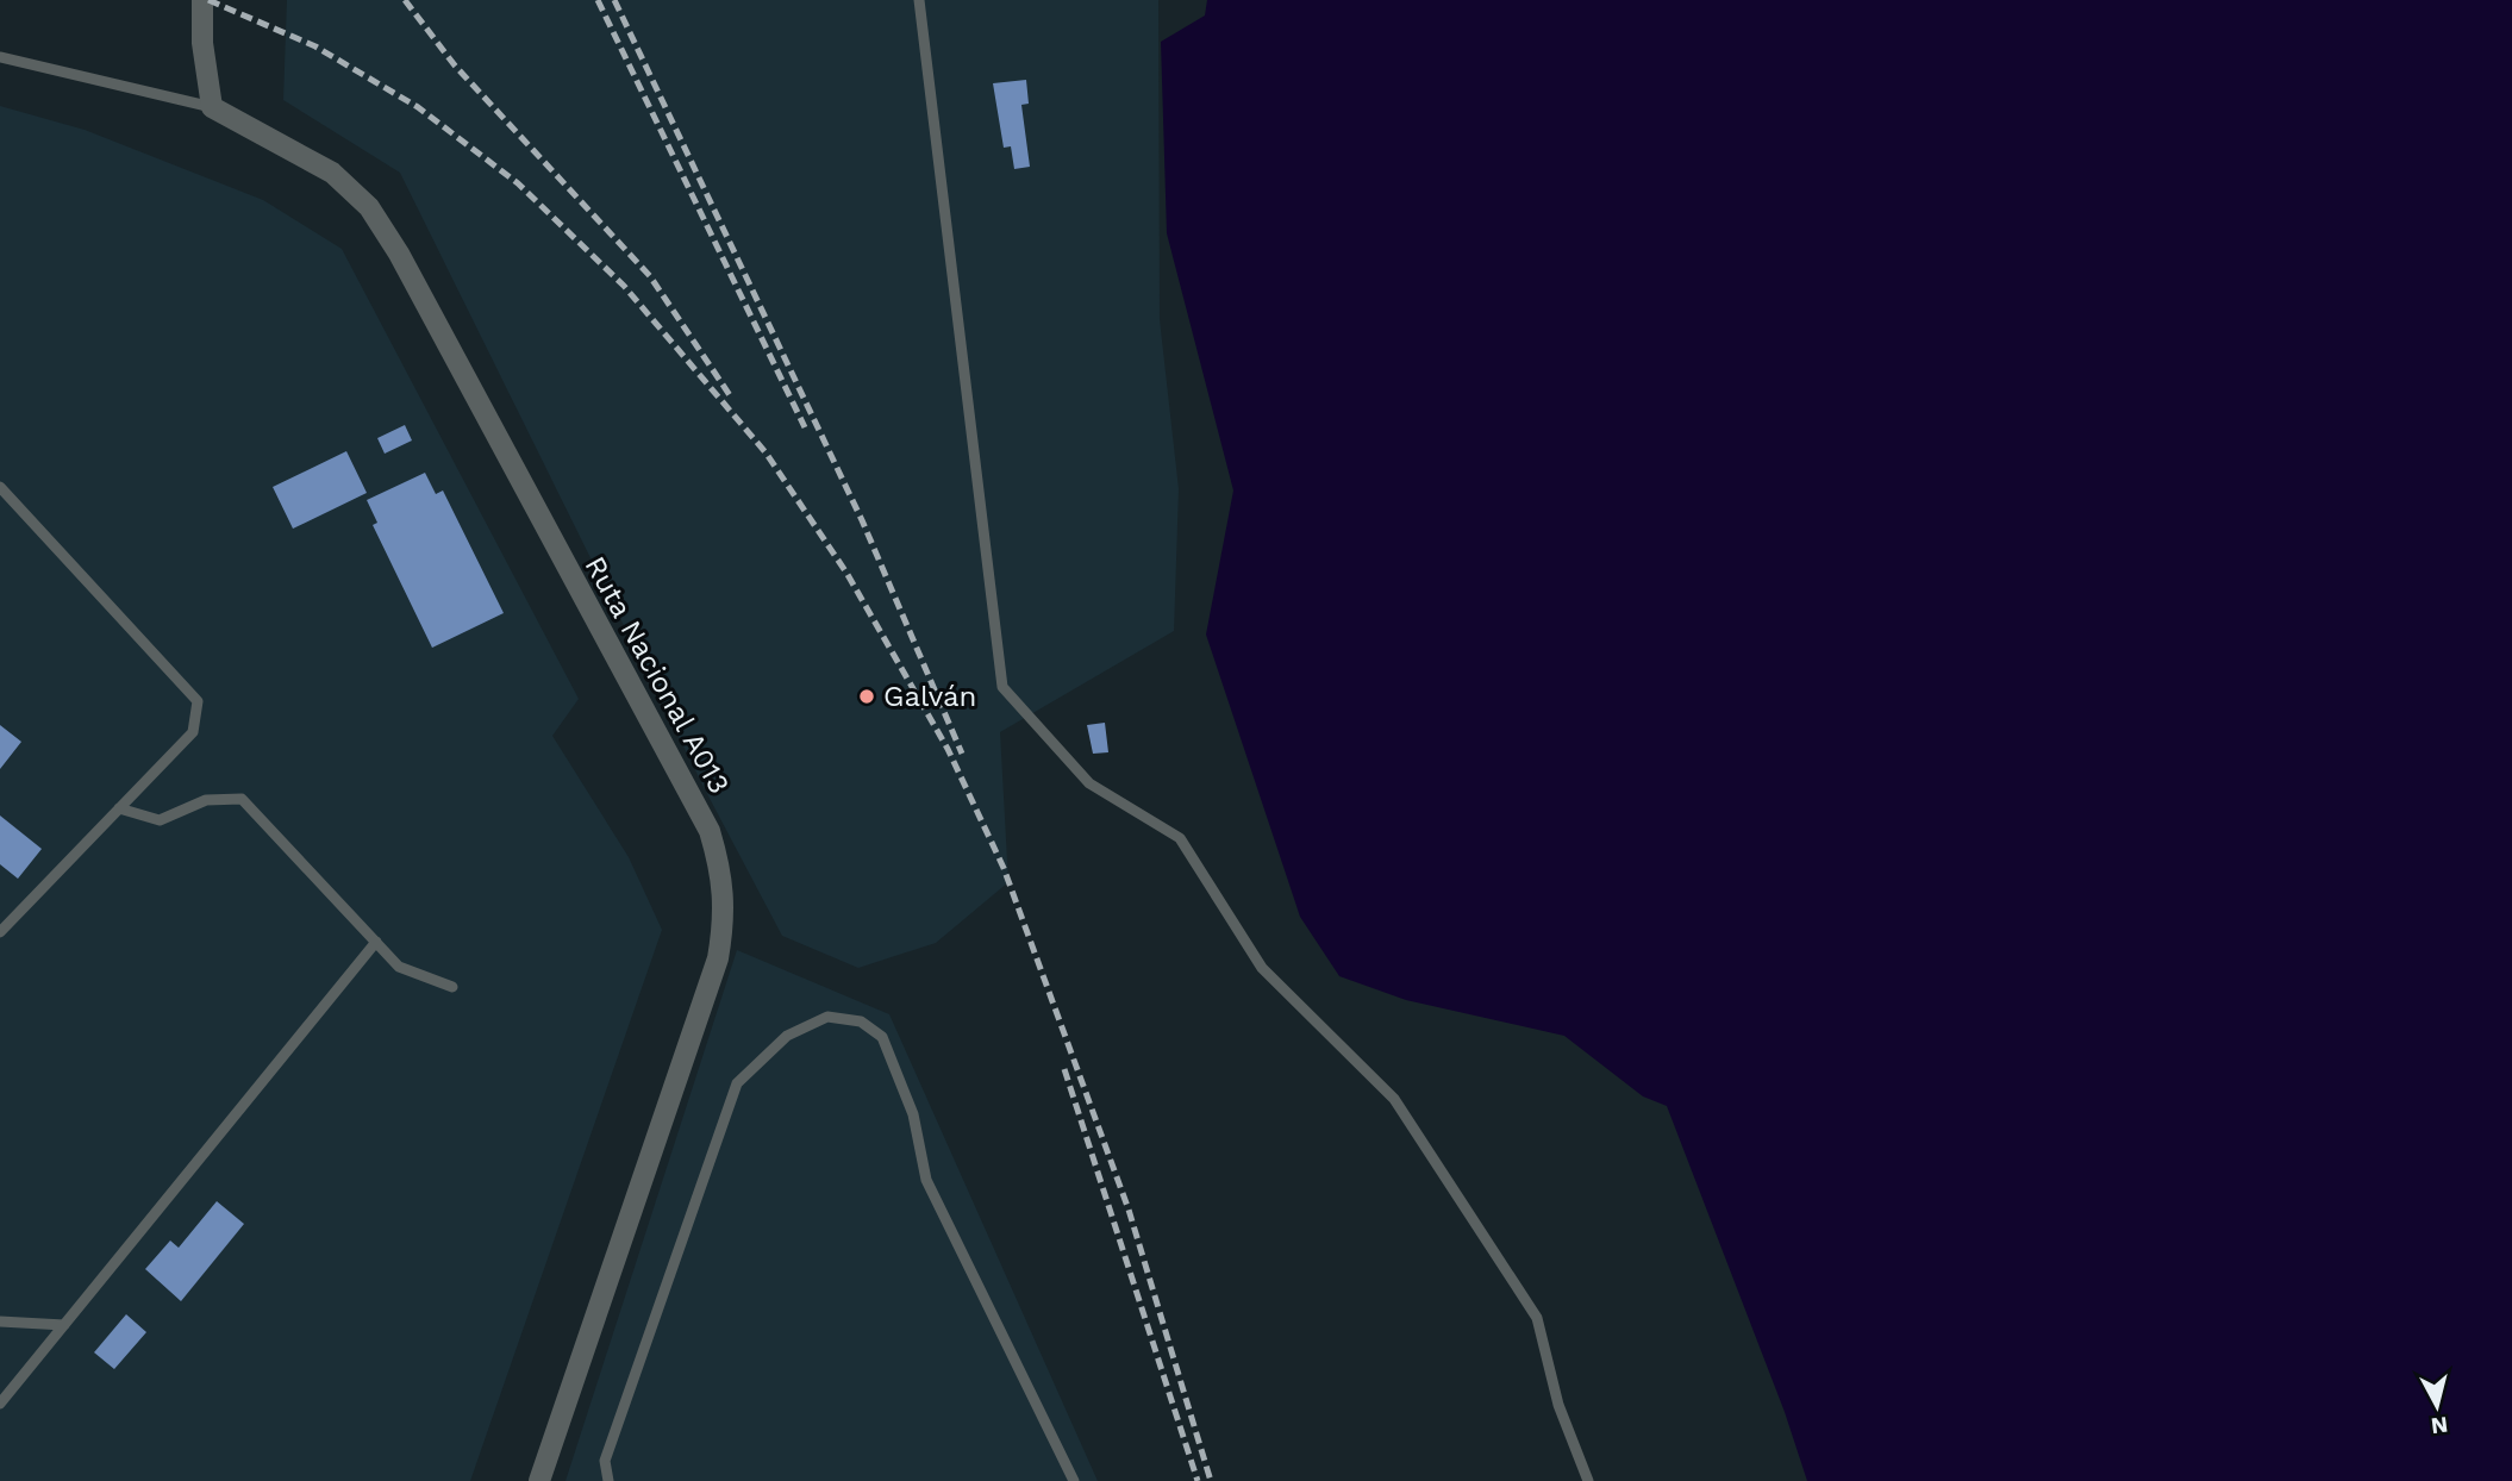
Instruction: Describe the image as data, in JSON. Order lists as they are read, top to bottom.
{
  "streets": {
    "street": ["Ruta Nacional A013"]
  },
  "places": ["Galván"],
  "north": "bottom"
}
